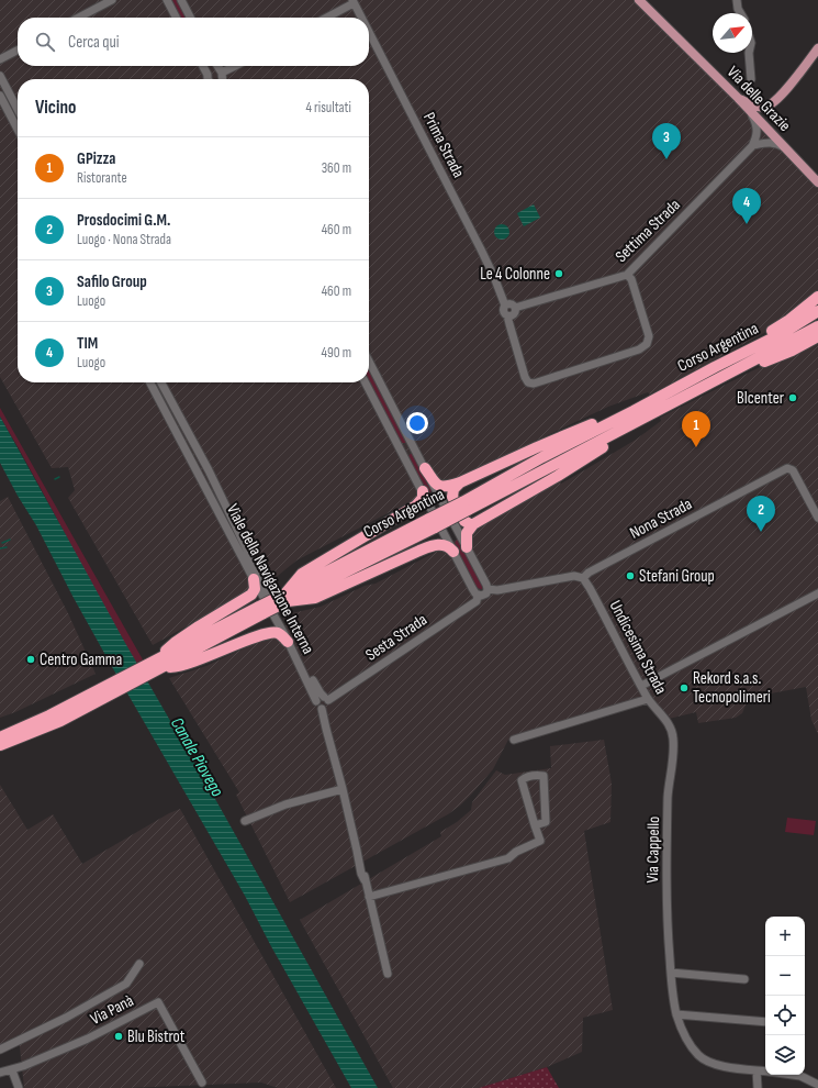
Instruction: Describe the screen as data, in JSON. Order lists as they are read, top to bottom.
{
  "streets": {
    "highway": ["Corso Argentina"],
    "main road": ["Via delle Grazie"],
    "street": [
      "Prima Strada",
      "Settima Strada",
      "Nona Strada",
      "Viale della Navigazione Interna",
      "Sesta Strada",
      "Undicesima Strada",
      "Via Cappello",
      "Via Panà"
    ]
  },
  "crossings": [
    ["Prima Strada", "Settima Strada"],
    ["Nona Strada", "Undicesima Strada"],
    ["Viale della Navigazione Interna", "Sesta Strada"],
    ["Undicesima Strada", "Via Cappello"]
  ],
  "water": ["Canale Piovego"],
  "places": [
    "Le 4 Colonne",
    "BIcenter",
    "Stefani Group",
    "Centro Gamma",
    "Rekord s.a.s. Tecnopolimeri",
    "Blu Bistrot"
  ],
  "north": "top right",
  "page": {
    "search": "Cerca qui",
    "heading": ["Vicino", "4 risultati"],
    "pins": [
      "3",
      "4",
      "1",
      "2"
    ],
    "list": [
      {
        "mark": "1",
        "name": "GPizza",
        "note": "Ristorante",
        "value": "360 m"
      },
      {
        "mark": "2",
        "name": "Prosdocimi G.M.",
        "note": "Luogo · Nona Strada",
        "value": "460 m"
      },
      {
        "mark": "3",
        "name": "Safilo Group",
        "note": "Luogo",
        "value": "460 m"
      },
      {
        "mark": "4",
        "name": "TIM",
        "note": "Luogo",
        "value": "490 m"
      }
    ],
    "map_buttons": ["+", "−"]
  }
}
